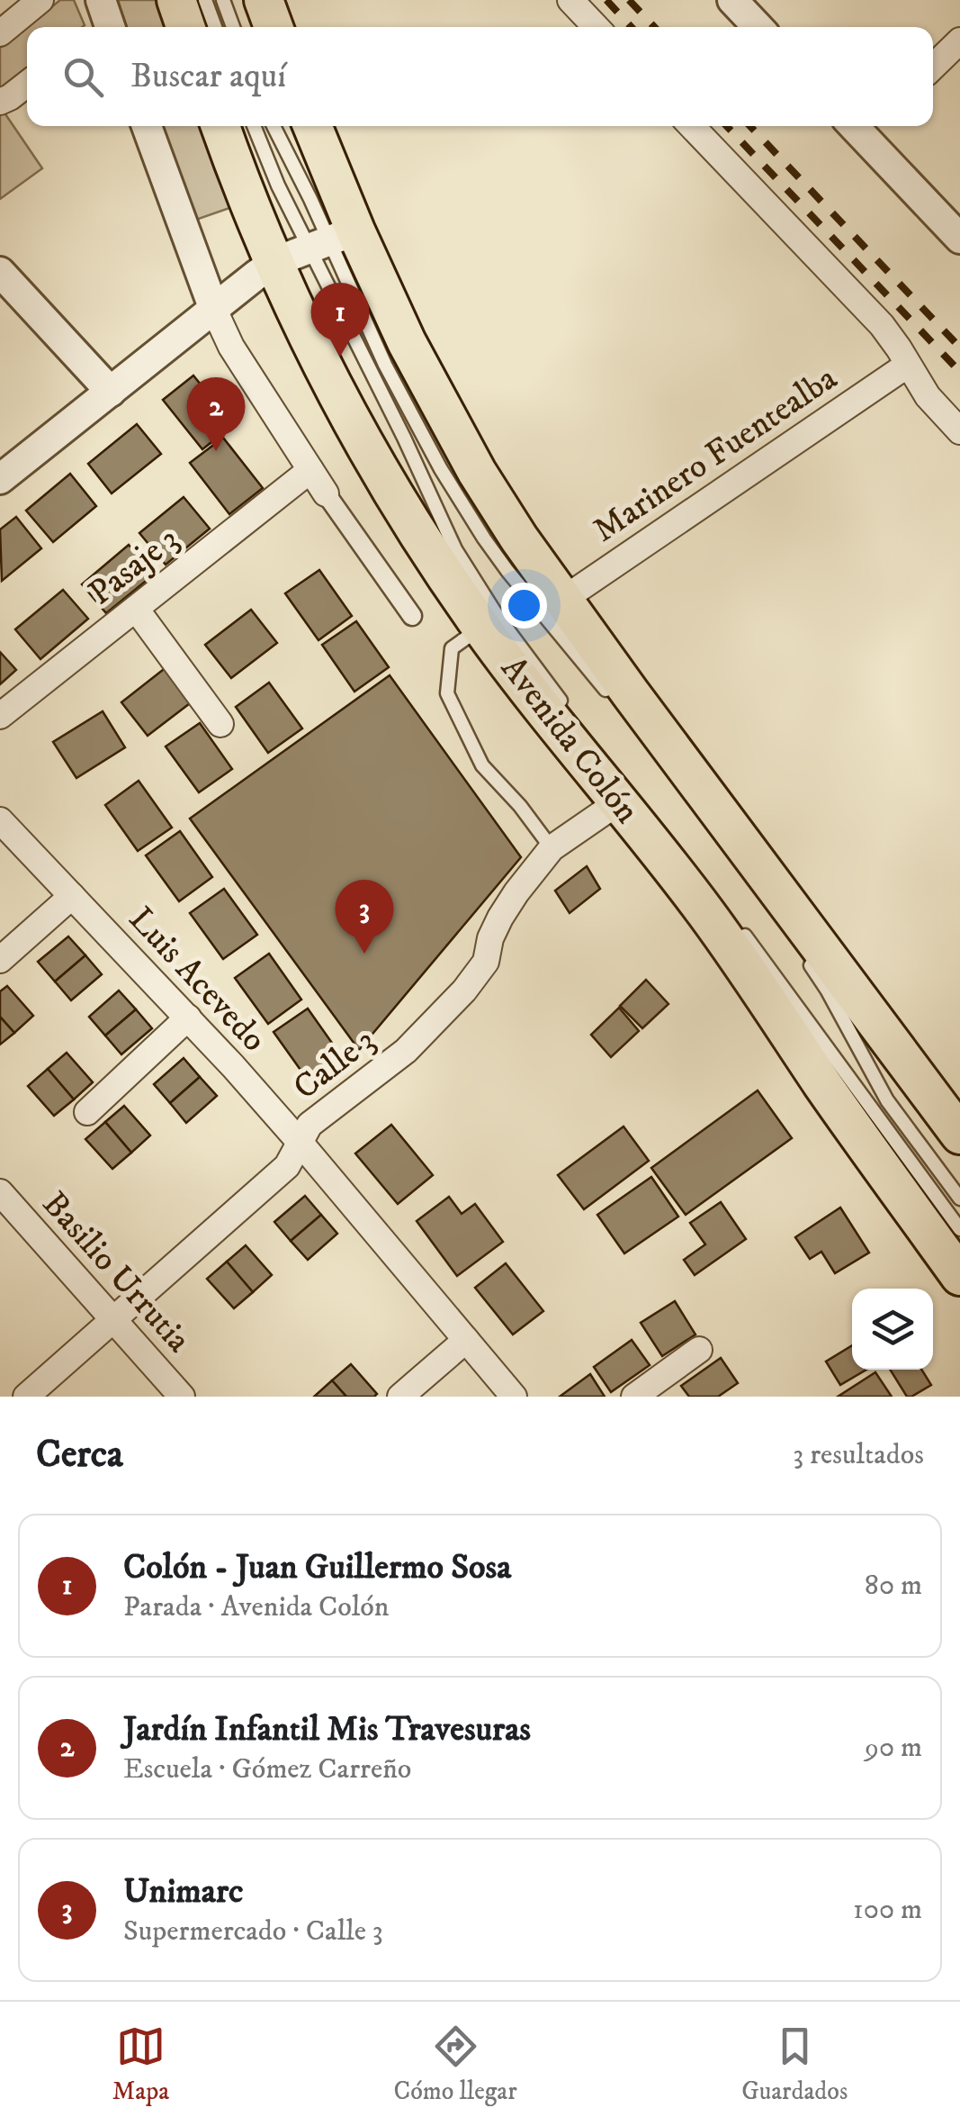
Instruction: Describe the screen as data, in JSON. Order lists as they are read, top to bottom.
{
  "streets": {
    "main road": ["Avenida Colón"],
    "street": [
      "Marinero Fuentealba",
      "Pasaje 3",
      "Luis Acevedo",
      "Calle 3",
      "Basilio Urrutia"
    ]
  },
  "crossings": [
    ["Avenida Colón", "Calle 3"],
    ["Luis Acevedo", "Calle 3"],
    ["Calle 3", "Basilio Urrutia"]
  ],
  "page": {
    "search": "Buscar aquí",
    "pins": ["1", "2", "3"],
    "heading": ["Cerca", "3 resultados"],
    "list": [
      {
        "mark": "1",
        "name": "Colón - Juan Guillermo Sosa",
        "note": "Parada · Avenida Colón",
        "value": "80 m"
      },
      {
        "mark": "2",
        "name": "Jardín Infantil Mis Travesuras",
        "note": "Escuela · Gómez Carreño",
        "value": "90 m"
      },
      {
        "mark": "3",
        "name": "Unimarc",
        "note": "Supermercado · Calle 3",
        "value": "100 m"
      }
    ],
    "nav": ["Mapa", "Cómo llegar", "Guardados"]
  }
}
